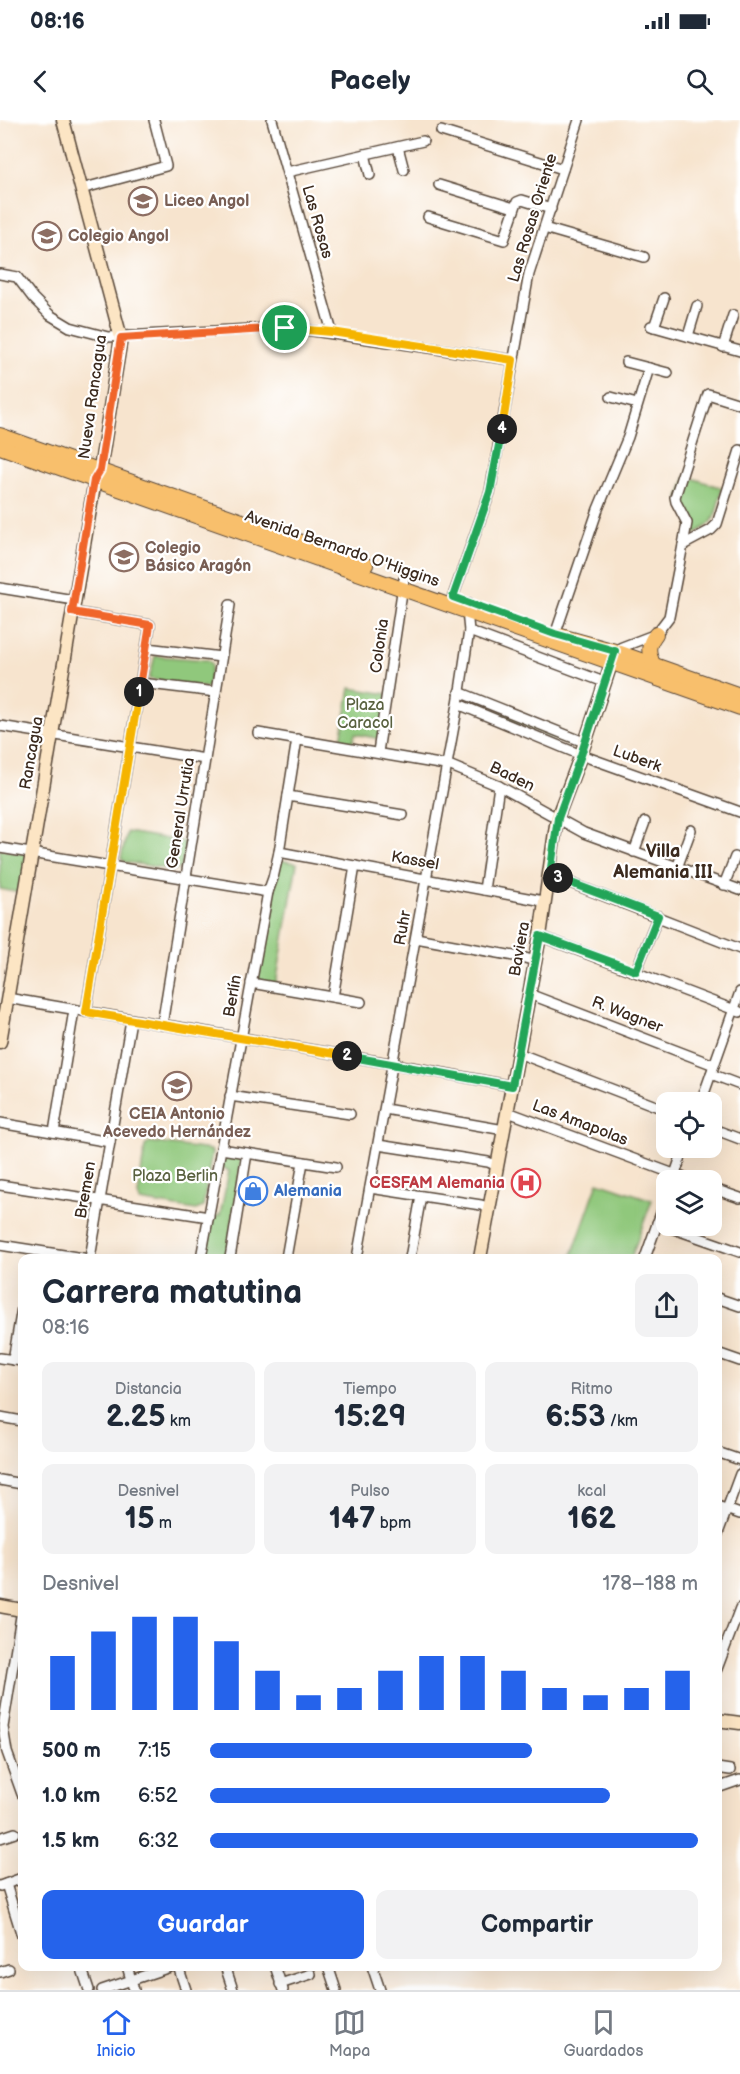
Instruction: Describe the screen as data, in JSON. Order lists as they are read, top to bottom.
{
  "streets": {
    "main road": [
      "Nueva Rancagua",
      "Avenida Bernardo O'Higgins",
      "Rancagua",
      "Baviera"
    ],
    "street": [
      "Las Rosas Oriente",
      "Las Rosas",
      "Colonia",
      "Luberk",
      "Baden",
      "General Urrutia",
      "Kassel",
      "Ruhr",
      "Berlín",
      "R. Wagner",
      "Las Amapolas",
      "Bremen"
    ]
  },
  "crossings": [
    ["Las Rosas Oriente", "Avenida Bernardo O'Higgins"],
    ["Nueva Rancagua", "Avenida Bernardo O'Higgins"],
    ["Nueva Rancagua", "Rancagua"],
    ["Avenida Bernardo O'Higgins", "Colonia"],
    ["Avenida Bernardo O'Higgins", "Rancagua"],
    ["Avenida Bernardo O'Higgins", "Ruhr"],
    ["Avenida Bernardo O'Higgins", "Baviera"],
    ["Colonia", "Baden"],
    ["Luberk", "Ruhr"],
    ["Luberk", "Baviera"],
    ["Baden", "Ruhr"],
    ["Baden", "Baviera"],
    ["Baden", "Berlín"],
    ["Kassel", "Ruhr"],
    ["Kassel", "Baviera"],
    ["Kassel", "Berlín"],
    ["Baviera", "R. Wagner"],
    ["Baviera", "Las Amapolas"]
  ],
  "districts": ["Villa Alemania III"],
  "parks": ["Plaza Caracol", "Plaza Berlin"],
  "places": {
    "school or university": [
      "Liceo Angol",
      "Colegio Angol",
      "Colegio Básico Aragón",
      "CEIA Antonio Acevedo Hernández"
    ],
    "hospital": ["CESFAM Alemania"],
    "shop": ["Alemania"]
  },
  "page": {
    "status": "08:16",
    "header": "Pacely",
    "pins": [
      "4",
      "1",
      "3",
      "2"
    ],
    "heading": ["Carrera matutina", "08:16"],
    "stats": [
      ["Distancia", "2.25 km"],
      ["Tiempo", "15:29"],
      ["Ritmo", "6:53 /km"],
      ["Desnivel", "15 m"],
      ["Pulso", "147 bpm"],
      ["kcal", "162"]
    ],
    "chart": ["Desnivel", "178–188 m"],
    "list": [
      {
        "name": "500 m",
        "note": "7:15"
      },
      {
        "name": "1.0 km",
        "note": "6:52"
      },
      {
        "name": "1.5 km",
        "note": "6:32"
      }
    ],
    "buttons": ["Guardar", "Compartir"],
    "tabs": ["Inicio", "Mapa", "Guardados"]
  }
}
